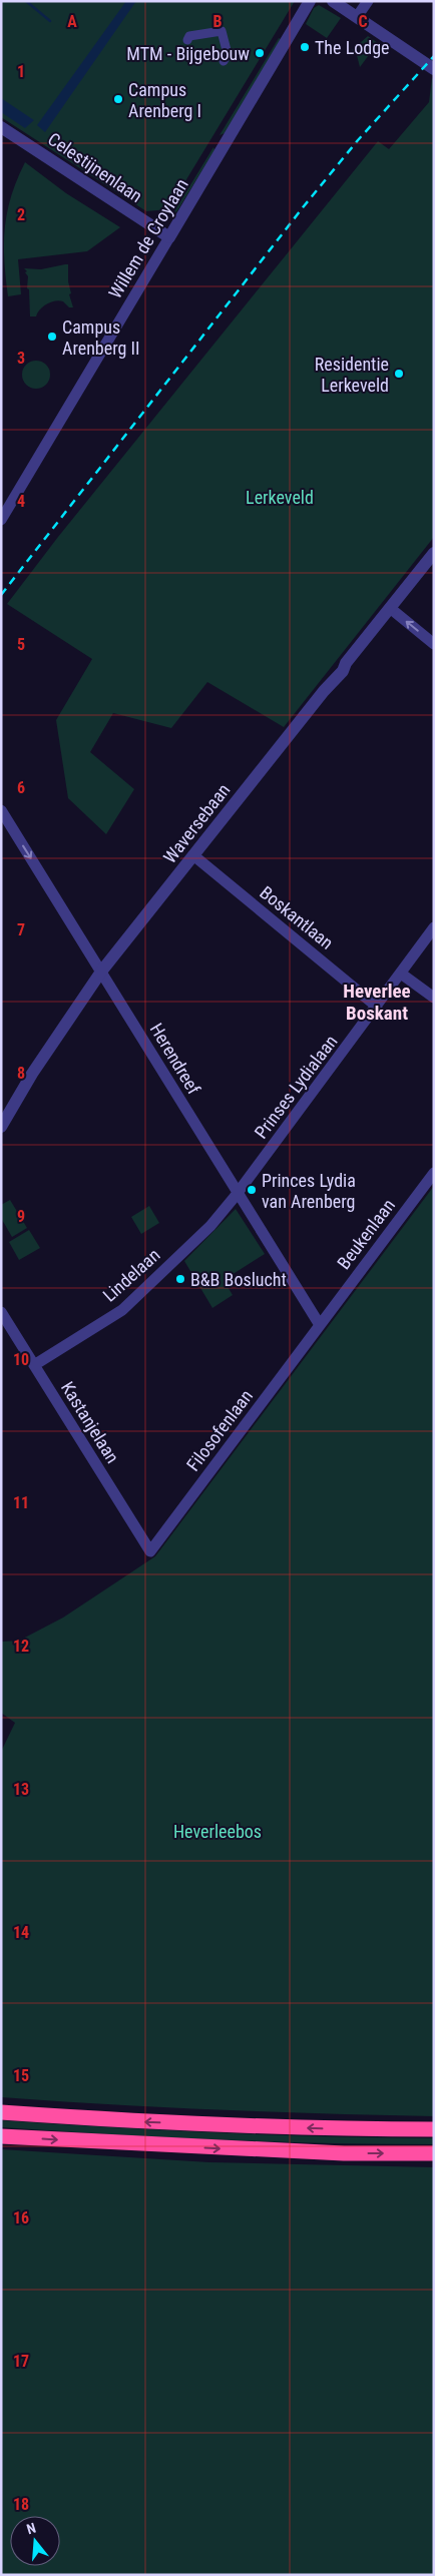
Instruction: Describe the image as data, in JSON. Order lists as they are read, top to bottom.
{
  "streets": {
    "street": [
      "Celestijnenlaan",
      "Willem de Croylaan",
      "Waversebaan",
      "Boskantlaan",
      "Herendreef",
      "Prinses Lydialaan",
      "Beukenlaan",
      "Lindelaan",
      "Kastanjelaan",
      "Filosofenlaan"
    ]
  },
  "crossings": [
    ["Celestijnenlaan", "Willem de Croylaan"],
    ["Waversebaan", "Boskantlaan"],
    ["Waversebaan", "Herendreef"],
    ["Boskantlaan", "Prinses Lydialaan"],
    ["Herendreef", "Prinses Lydialaan"],
    ["Herendreef", "Beukenlaan"],
    ["Herendreef", "Lindelaan"],
    ["Herendreef", "Filosofenlaan"],
    ["Prinses Lydialaan", "Lindelaan"],
    ["Beukenlaan", "Filosofenlaan"],
    ["Lindelaan", "Kastanjelaan"],
    ["Kastanjelaan", "Filosofenlaan"]
  ],
  "districts": ["Heverlee Boskant"],
  "parks": ["Lerkeveld", "Heverleebos"],
  "places": [
    "The Lodge",
    "MTM - Bijgebouw",
    "Campus Arenberg I",
    "Campus Arenberg II",
    "Residentie Lerkeveld",
    "Princes Lydia van Arenberg",
    "B&B Boslucht"
  ],
  "north": "top",
  "grid": {
    "columns": ["A", "B", "C"],
    "rows": [
      "1",
      "2",
      "3",
      "4",
      "5",
      "6",
      "7",
      "8",
      "9",
      "10",
      "11",
      "12",
      "13",
      "14",
      "15",
      "16",
      "17",
      "18"
    ]
  }
}
